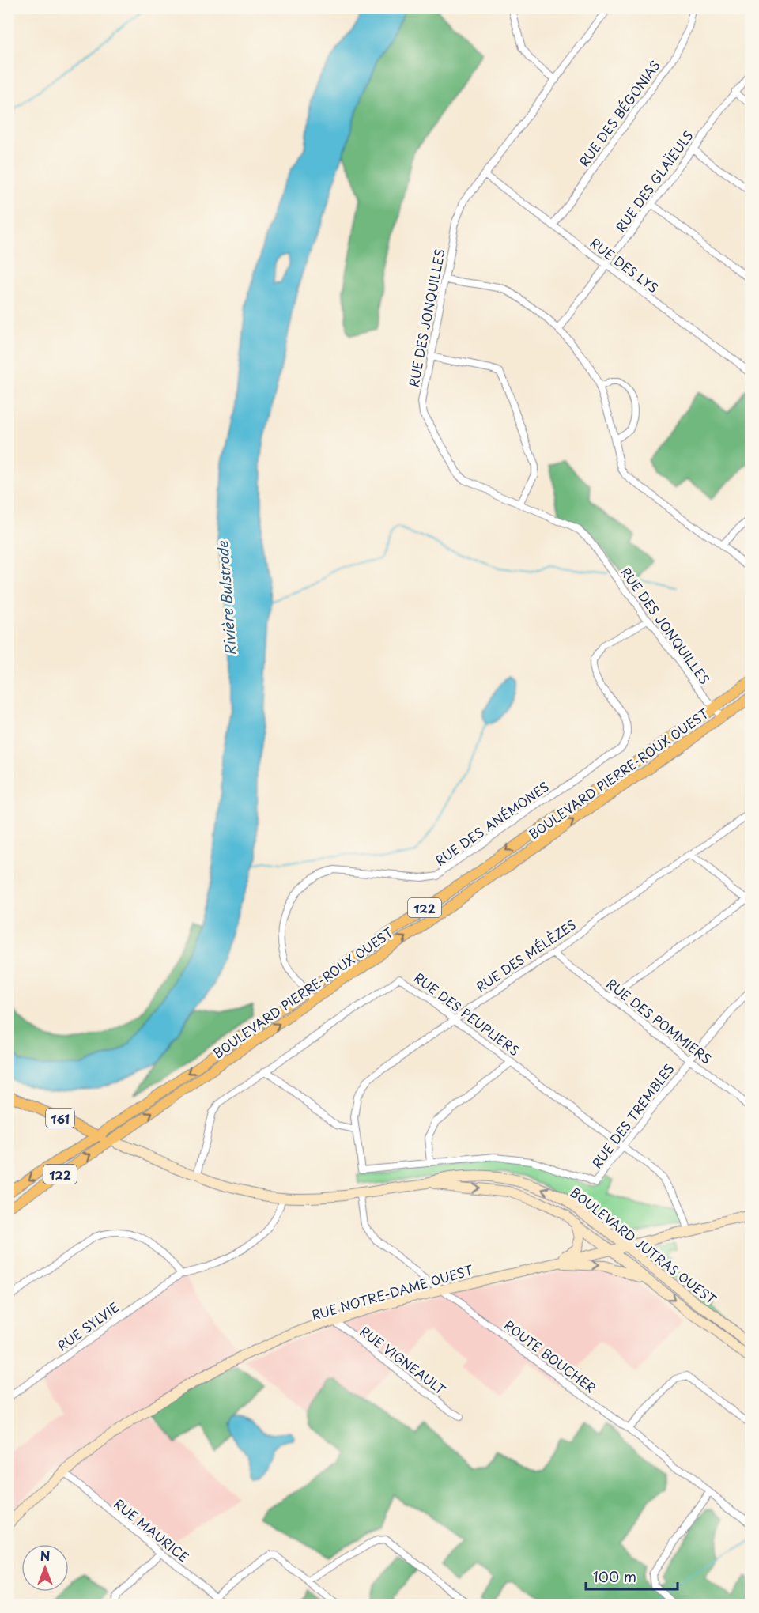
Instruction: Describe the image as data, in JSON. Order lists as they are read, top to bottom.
{
  "streets": {
    "main road": [
      "BOULEVARD PIERRE-ROUX OUEST",
      "122",
      "161",
      "BOULEVARD JUTRAS OUEST",
      "RUE NOTRE-DAME OUEST"
    ],
    "street": [
      "RUE DES BÉGONIAS",
      "RUE DES GLAÏEULS",
      "RUE DES LYS",
      "RUE DES JONQUILLES",
      "RUE DES ANÉMONES",
      "RUE DES MÉLÈZES",
      "RUE DES PEUPLIERS",
      "RUE DES POMMIERS",
      "RUE DES TREMBLES",
      "RUE SYLVIE",
      "ROUTE BOUCHER",
      "RUE VIGNEAULT",
      "RUE MAURICE"
    ]
  },
  "crossings": [
    ["RUE DES BÉGONIAS", "RUE DES LYS"],
    ["RUE DES GLAÏEULS", "RUE DES LYS"],
    ["RUE DES LYS", "RUE DES JONQUILLES"],
    ["RUE DES JONQUILLES", "BOULEVARD PIERRE-ROUX OUEST"],
    ["RUE DES JONQUILLES", "RUE DES ANÉMONES"],
    ["BOULEVARD PIERRE-ROUX OUEST", "RUE DES ANÉMONES"],
    ["BOULEVARD PIERRE-ROUX OUEST", "BOULEVARD JUTRAS OUEST"],
    ["RUE DES MÉLÈZES", "RUE DES PEUPLIERS"],
    ["RUE DES MÉLÈZES", "RUE DES POMMIERS"],
    ["RUE DES MÉLÈZES", "RUE DES TREMBLES"],
    ["RUE DES PEUPLIERS", "RUE DES TREMBLES"],
    ["RUE DES PEUPLIERS", "BOULEVARD JUTRAS OUEST"],
    ["RUE DES PEUPLIERS", "RUE NOTRE-DAME OUEST"],
    ["RUE DES POMMIERS", "RUE DES TREMBLES"],
    ["BOULEVARD JUTRAS OUEST", "RUE NOTRE-DAME OUEST"],
    ["BOULEVARD JUTRAS OUEST", "ROUTE BOUCHER"],
    ["RUE NOTRE-DAME OUEST", "ROUTE BOUCHER"],
    ["RUE NOTRE-DAME OUEST", "RUE VIGNEAULT"],
    ["RUE NOTRE-DAME OUEST", "RUE MAURICE"]
  ],
  "water": ["Rivière Bulstrode"],
  "scale_bar": "100 m",
  "north": "top"
}
